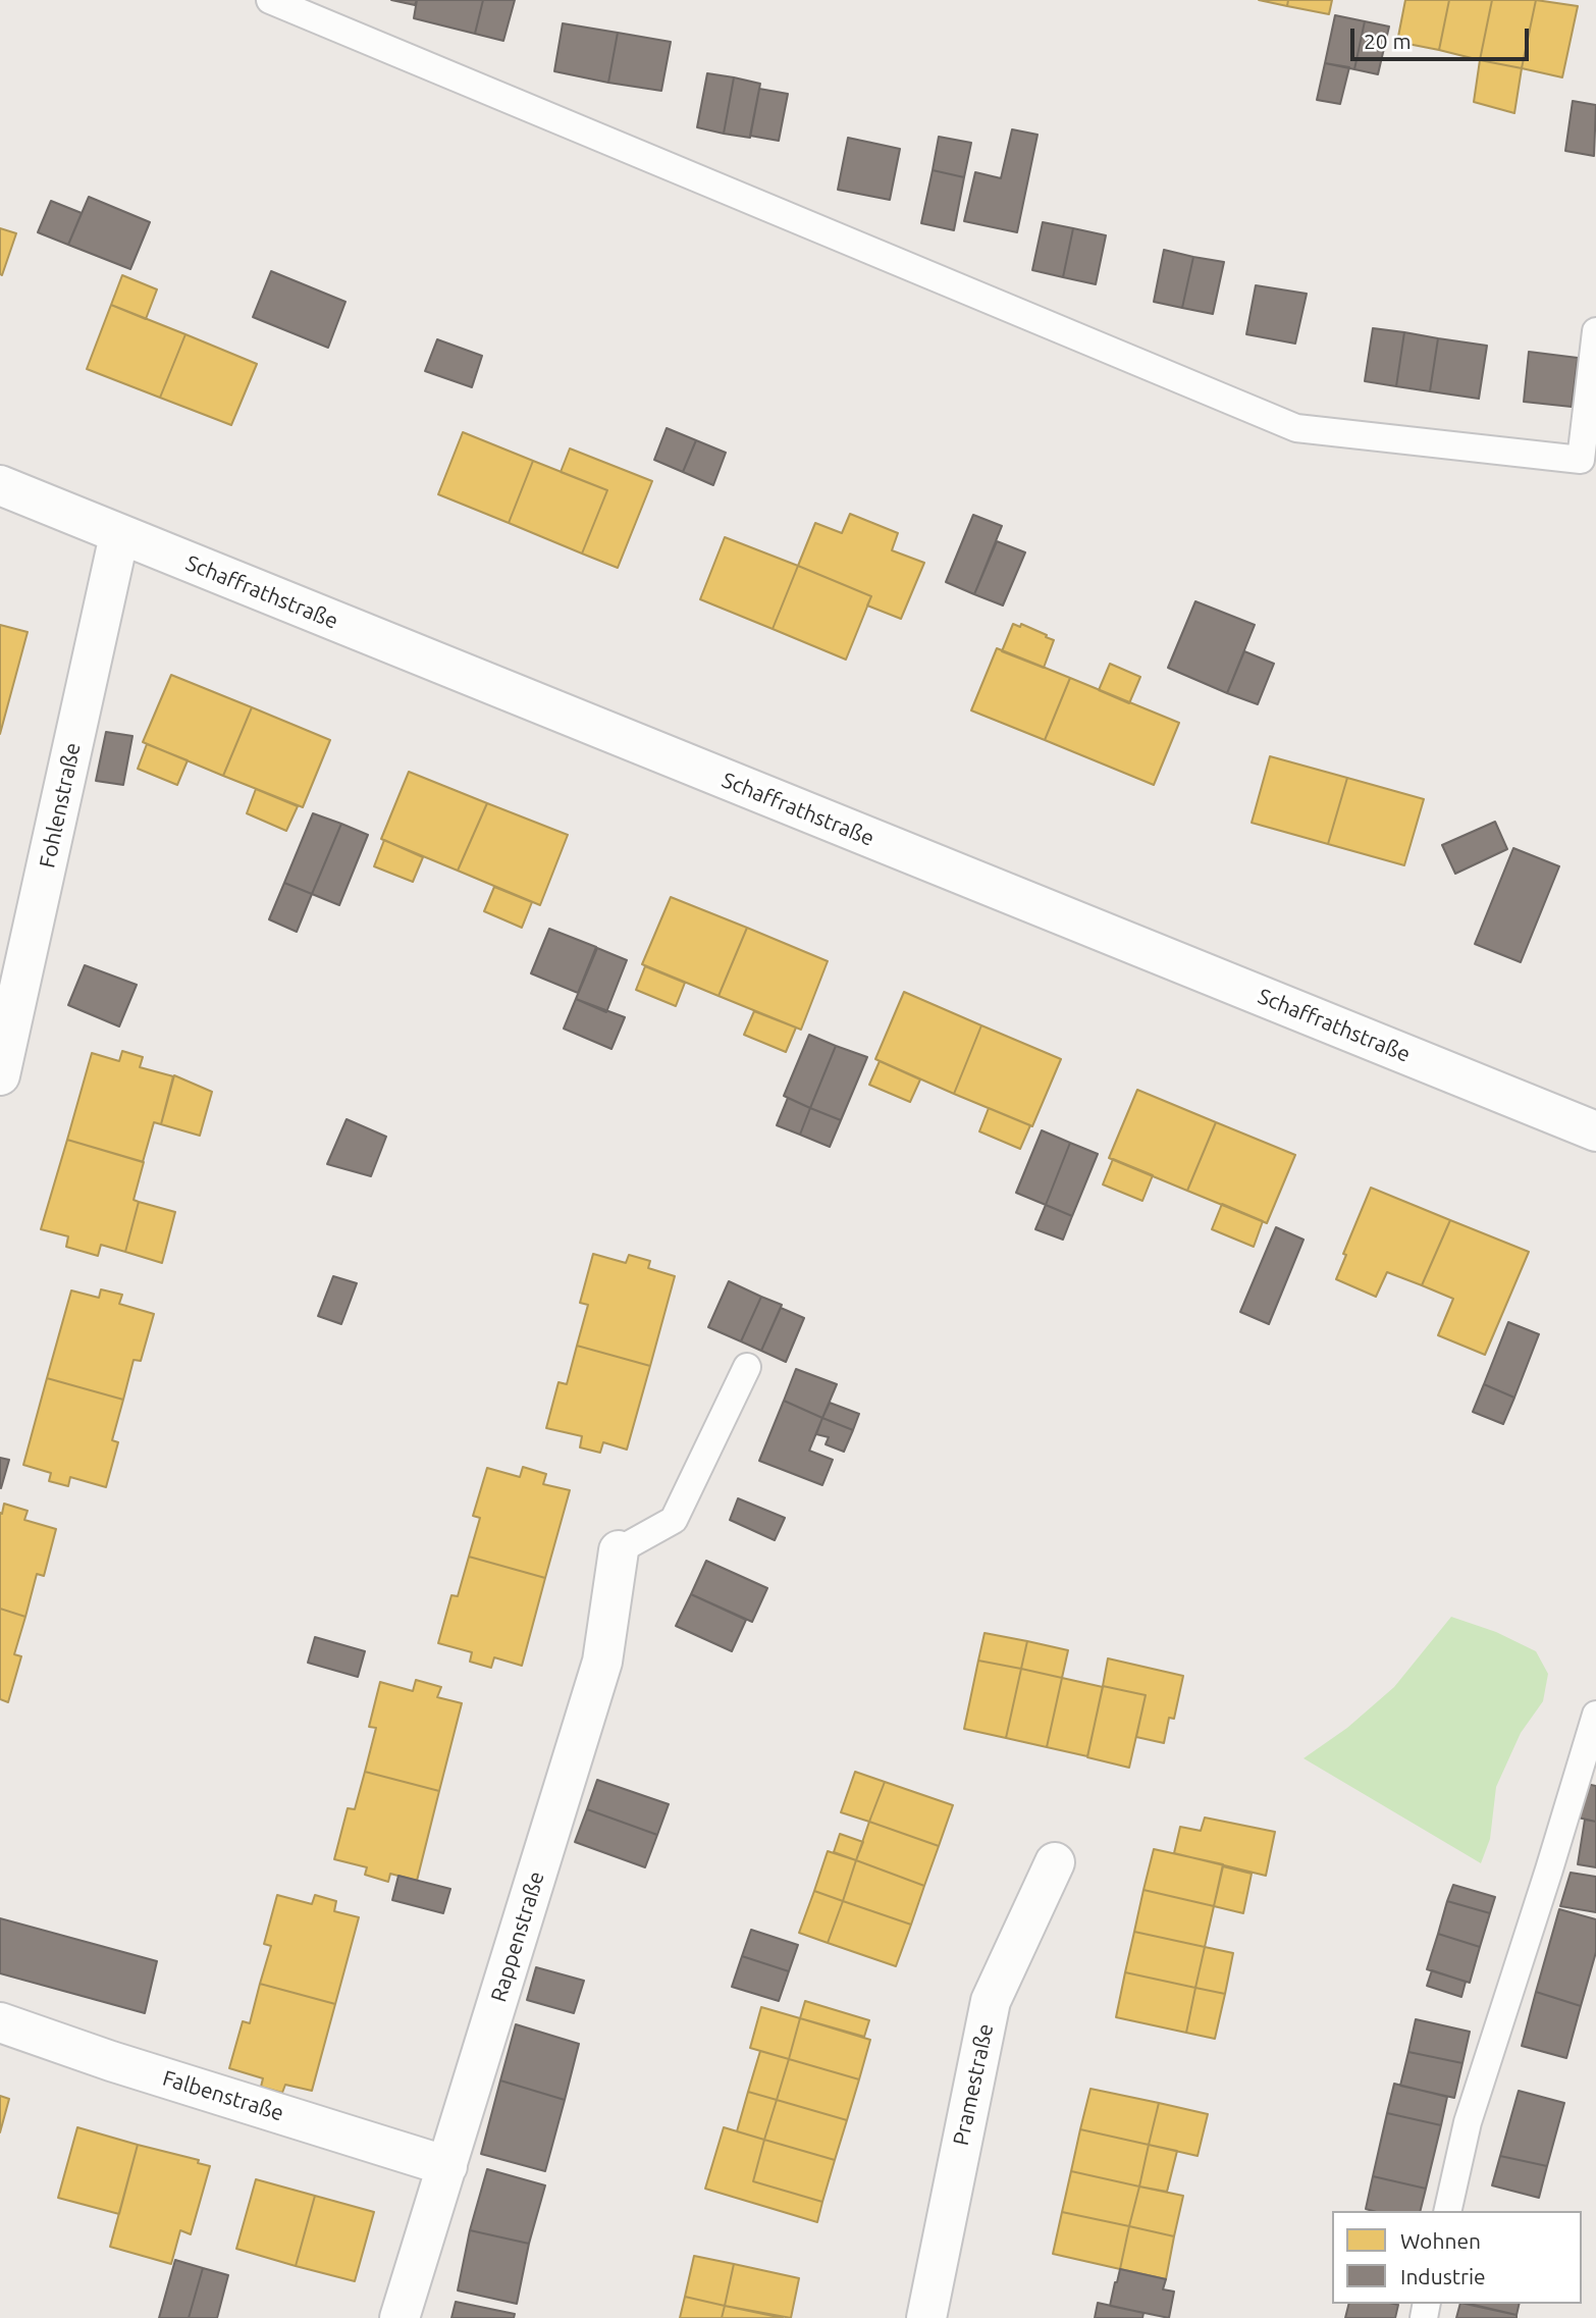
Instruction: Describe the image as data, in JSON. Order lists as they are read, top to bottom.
{
  "streets": {
    "street": [
      "Schaffrathstraße",
      "Fohlenstraße",
      "Rappenstraße",
      "Pramestraße",
      "Falbenstraße"
    ]
  },
  "crossings": [
    ["Schaffrathstraße", "Fohlenstraße"],
    ["Rappenstraße", "Falbenstraße"]
  ],
  "legend": ["Wohnen", "Industrie"],
  "scale_bar": "20 m"
}
